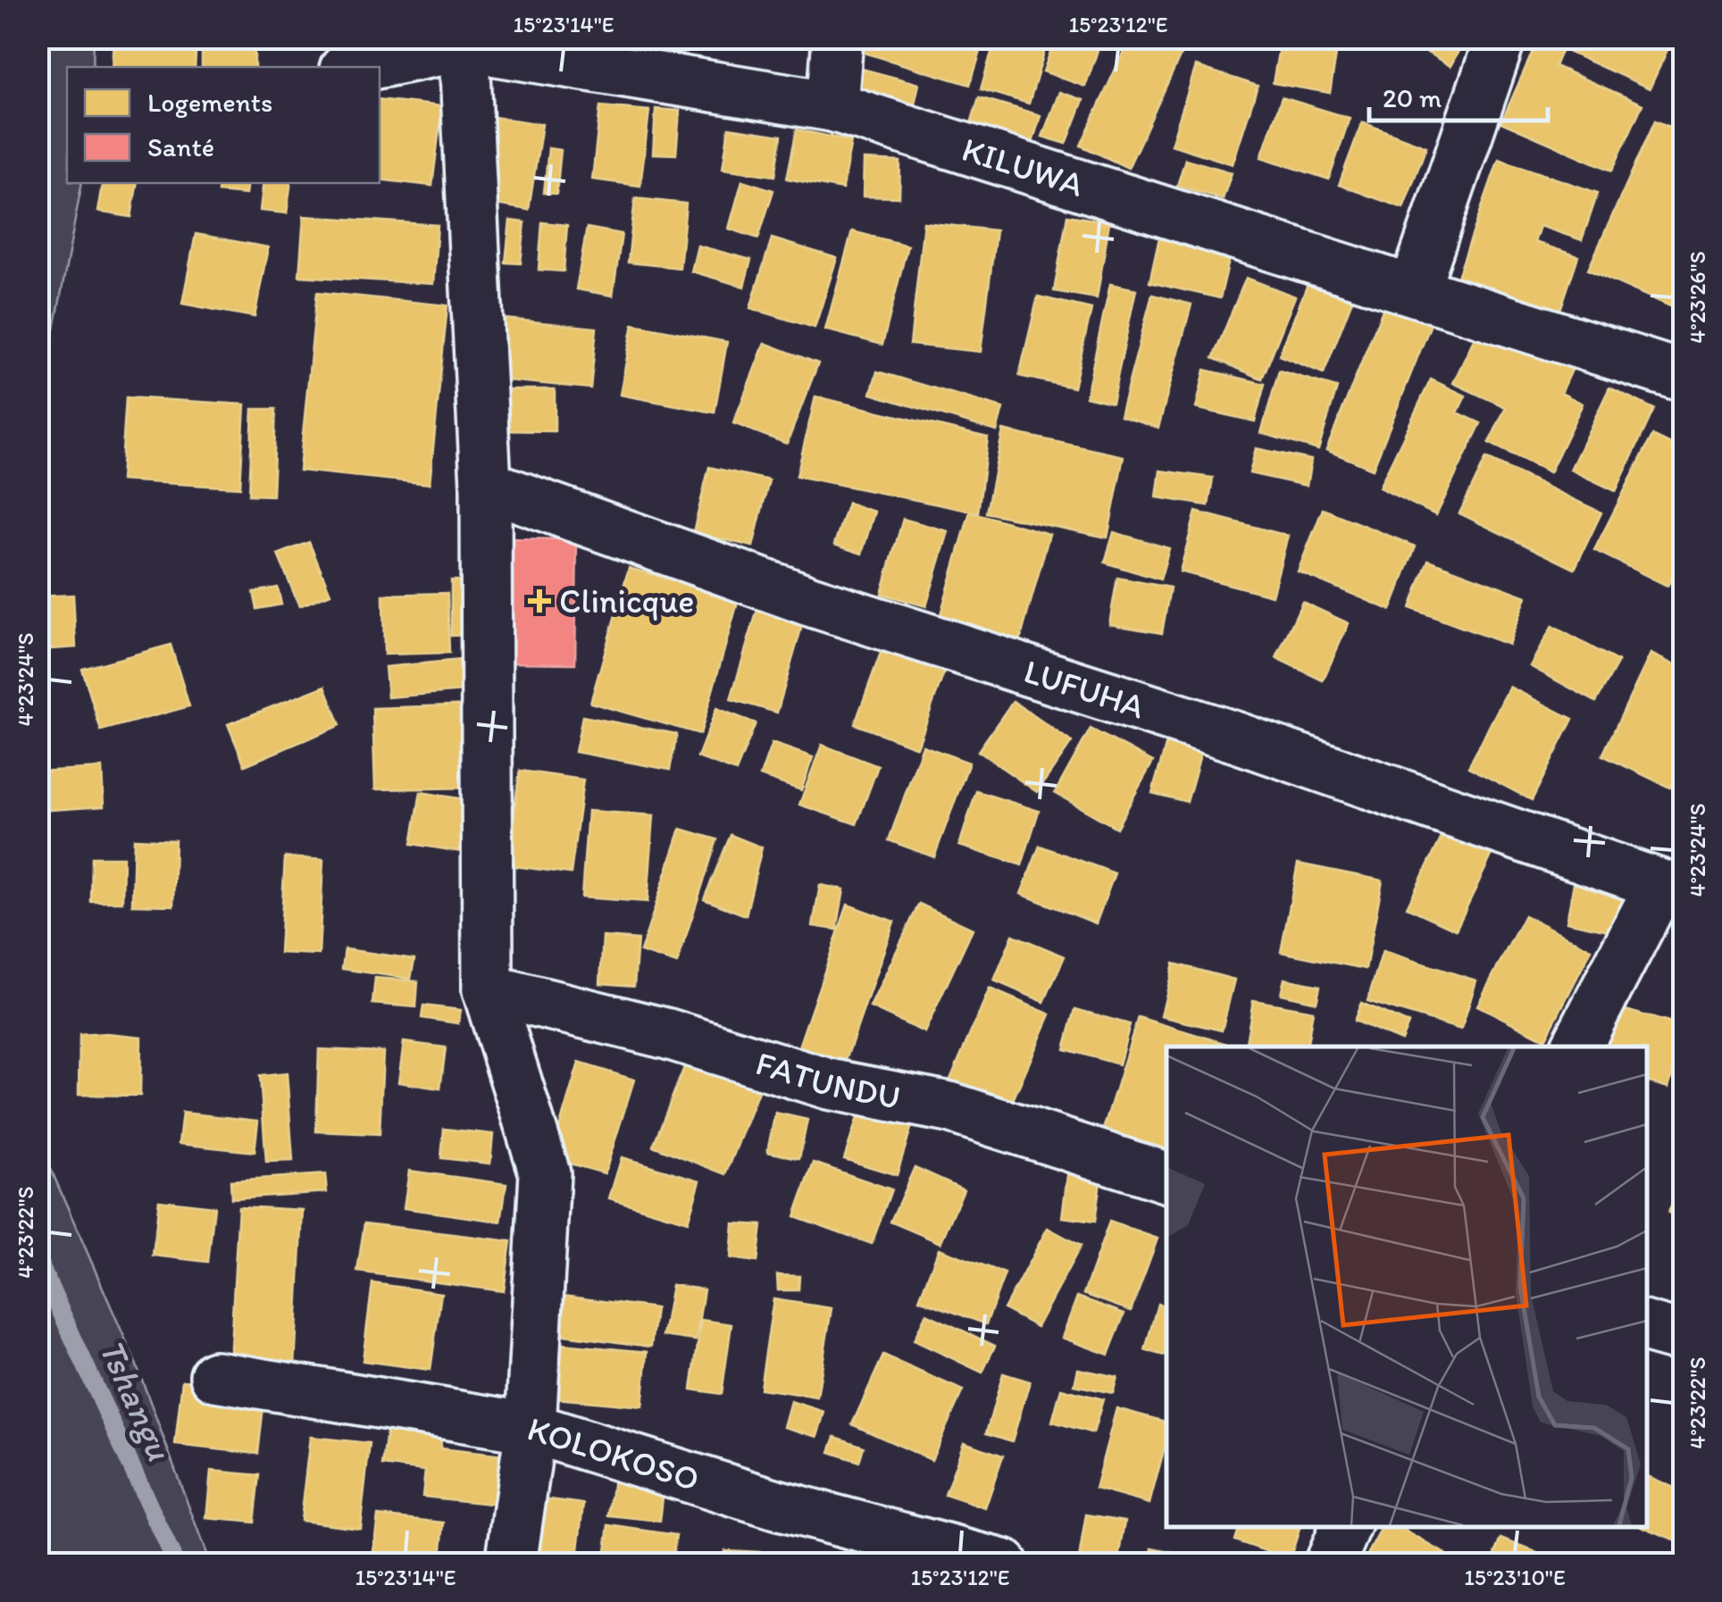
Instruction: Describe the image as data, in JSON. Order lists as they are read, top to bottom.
{
  "streets": {
    "street": [
      "KILUWA",
      "LUFUHA",
      "FATUNDU",
      "KOLOKOSO"
    ]
  },
  "water": ["Tshangu"],
  "places": {
    "health": ["Clinicque"]
  },
  "legend": ["Logements", "Santé"],
  "scale_bar": "20 m",
  "coordinates": [
    "15°23'14\"E",
    "15°23'12\"E",
    "4°23'26\"S",
    "4°23'24\"S",
    "4°23'22\"S",
    "15°23'10\"E"
  ]
}
